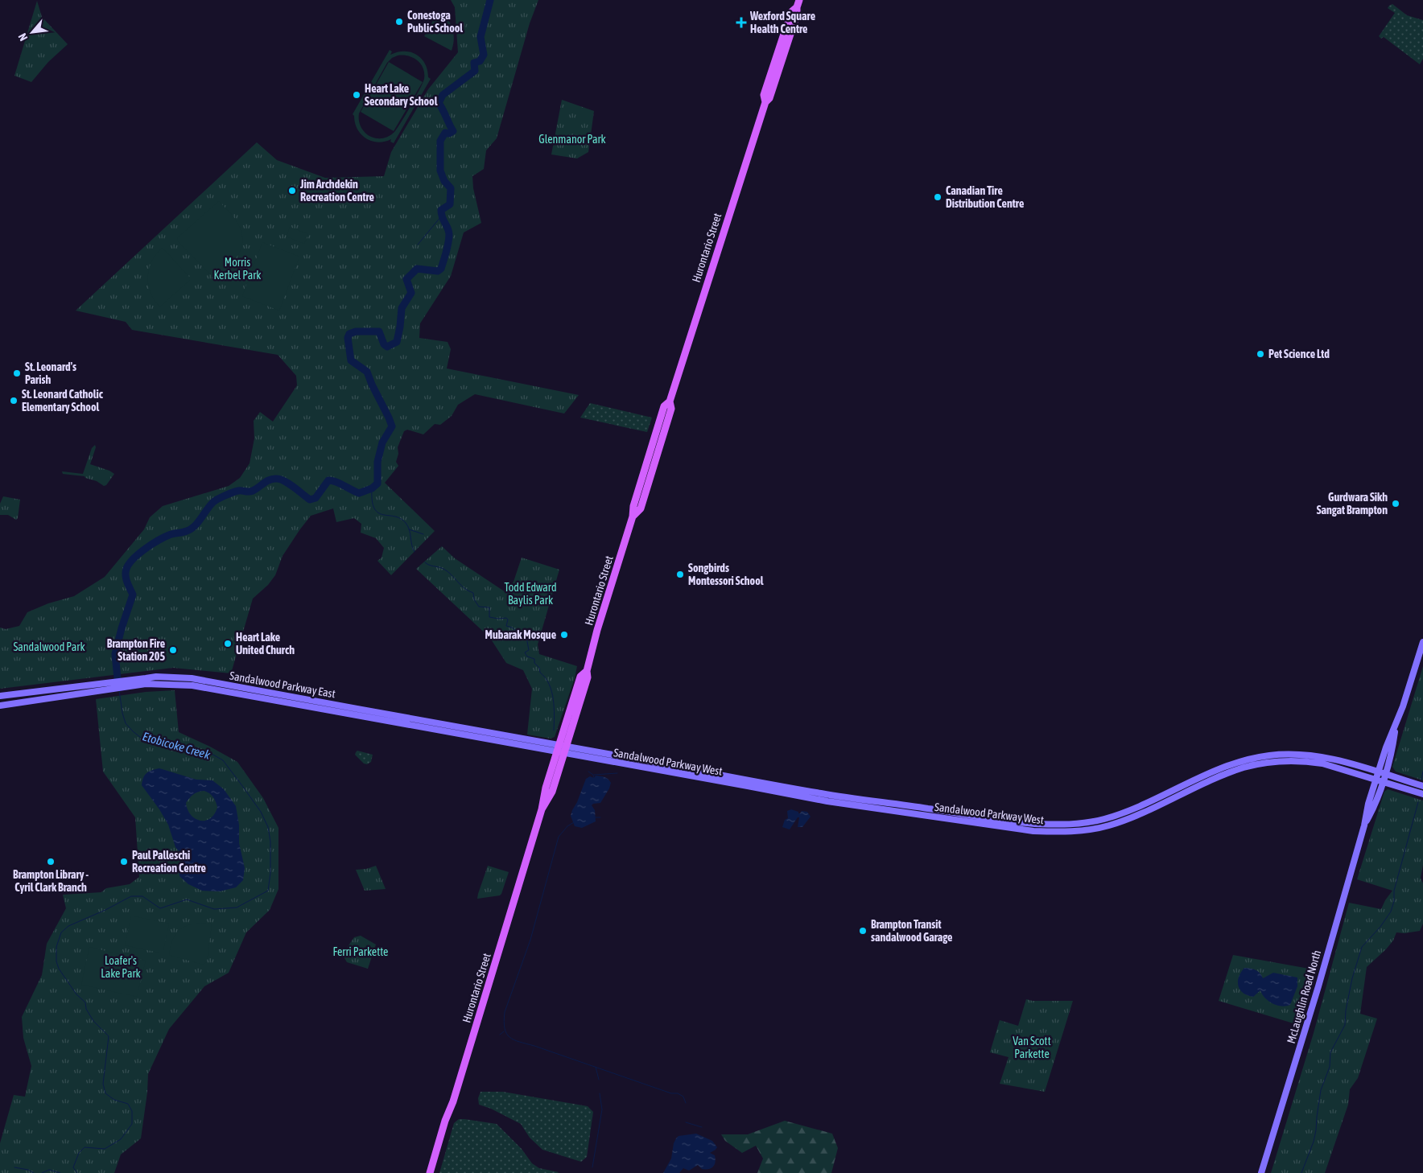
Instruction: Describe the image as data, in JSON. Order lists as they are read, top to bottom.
{
  "streets": {
    "main road": [
      "Hurontario Street",
      "Sandalwood Parkway East",
      "Sandalwood Parkway West",
      "McLaughlin Road North"
    ]
  },
  "crossings": [
    ["Hurontario Street", "Sandalwood Parkway East"],
    ["Hurontario Street", "Sandalwood Parkway West"],
    ["Sandalwood Parkway East", "Sandalwood Parkway West"],
    ["Sandalwood Parkway West", "McLaughlin Road North"]
  ],
  "water": ["Etobicoke Creek"],
  "parks": [
    "Glenmanor Park",
    "Morris Kerbel Park",
    "Todd Edward Baylis Park",
    "Sandalwood Park",
    "Ferri Parkette",
    "Loafer's Lake Park",
    "Van Scott Parkette"
  ],
  "places": {
    "other": [
      "Conestoga Public School",
      "Heart Lake Secondary School",
      "Jim Archdekin Recreation Centre",
      "Canadian Tire Distribution Centre",
      "Pet Science Ltd",
      "St. Leonard's Parish",
      "St. Leonard Catholic Elementary School",
      "Gurdwara Sikh Sangat Brampton",
      "Songbirds Montessori School",
      "Mubarak Mosque",
      "Heart Lake United Church",
      "Brampton Fire Station 205",
      "Brampton Library - Cyril Clark Branch",
      "Paul Palleschi Recreation Centre",
      "Brampton Transit sandalwood Garage"
    ],
    "health": ["Wexford Square Health Centre"]
  },
  "north": "bottom left"
}
